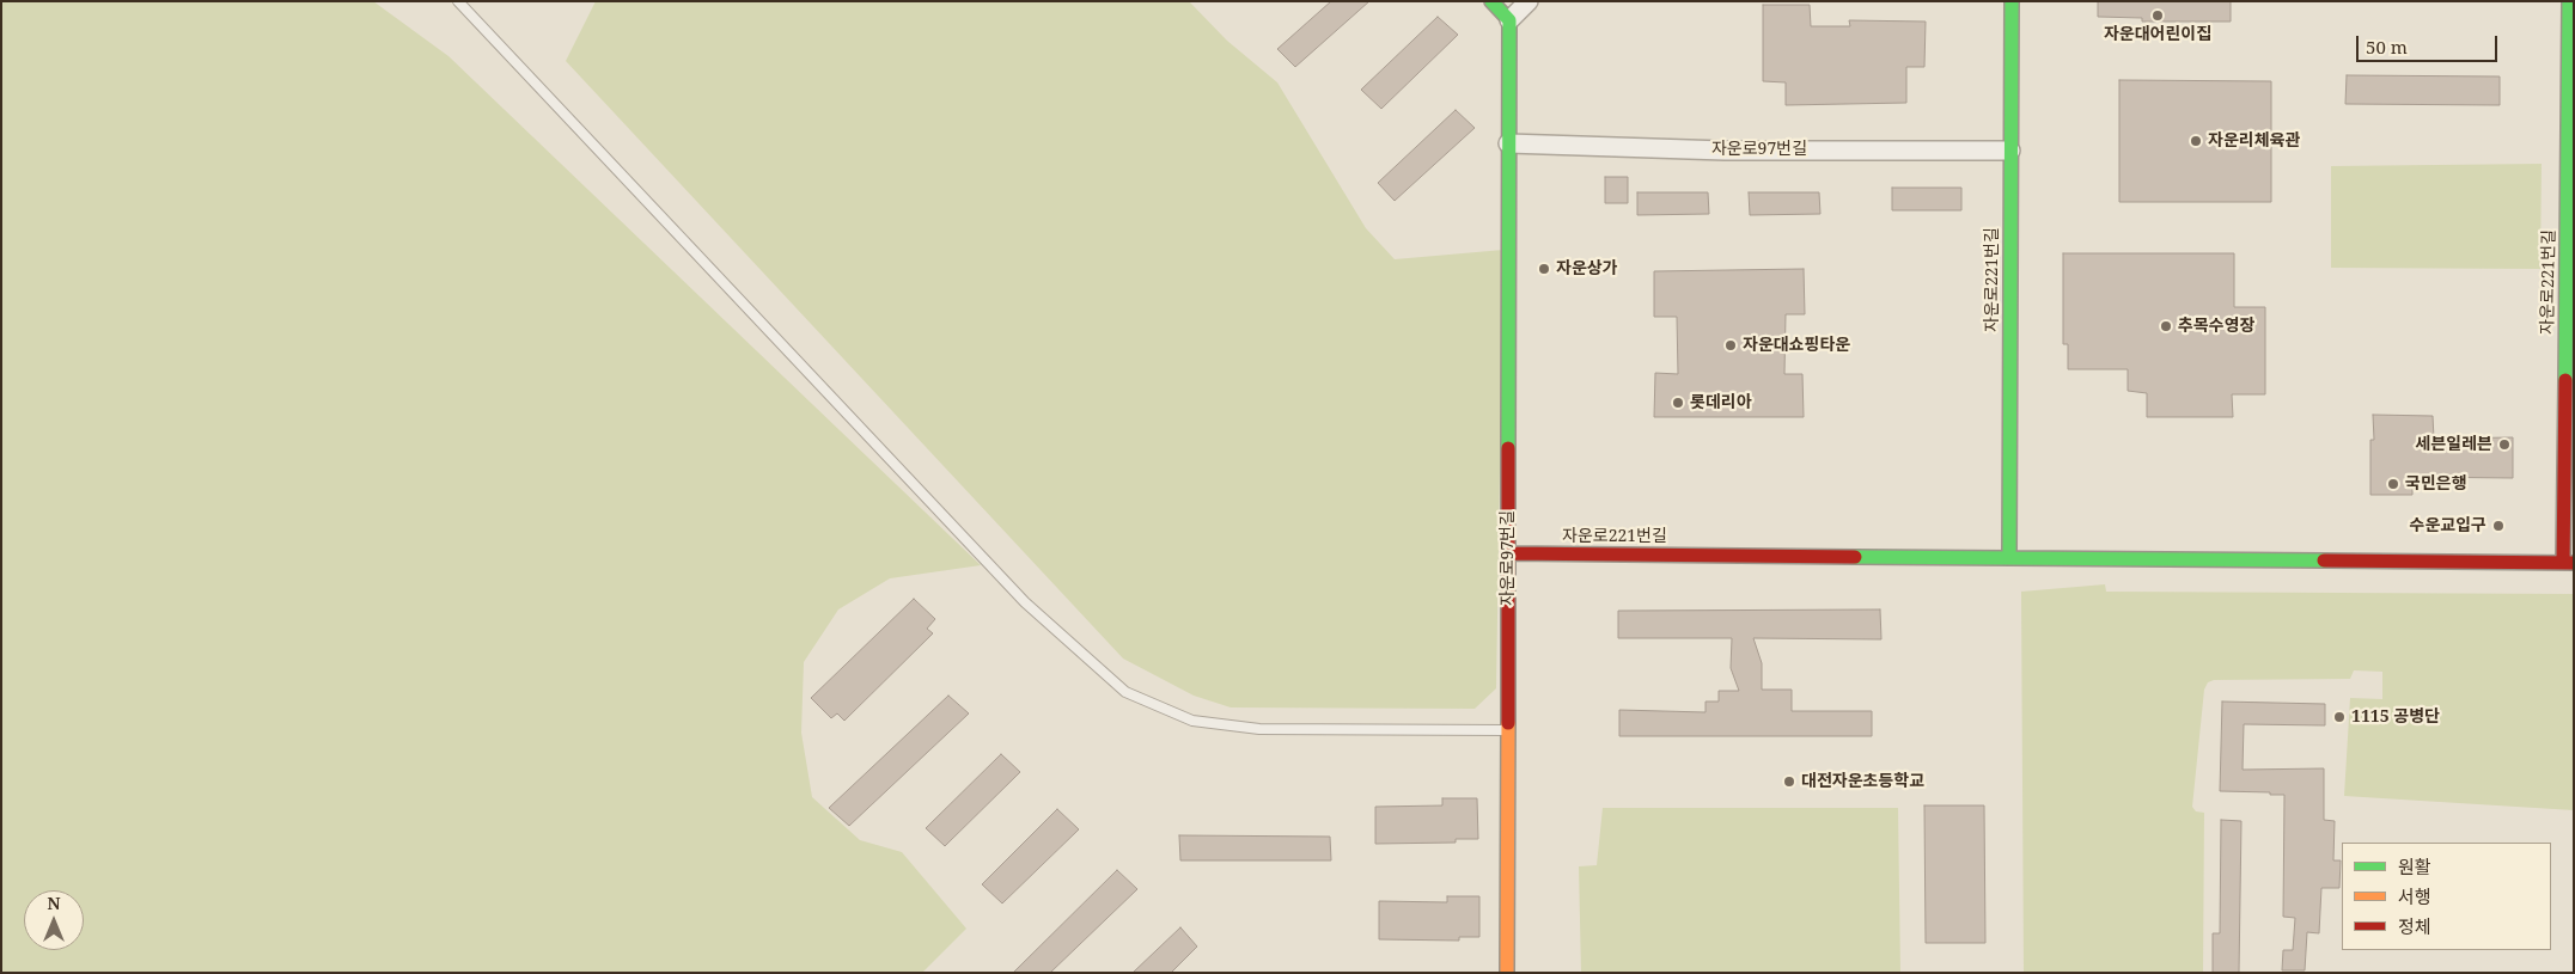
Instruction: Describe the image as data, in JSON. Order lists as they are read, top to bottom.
{
  "streets": {
    "street": ["자운로97번길", "자운로221번길"]
  },
  "crossings": [
    ["자운로97번길", "자운로221번길"]
  ],
  "places": [
    "자운대어린이집",
    "자운리체육관",
    "자운상가",
    "추목수영장",
    "자운대쇼핑타운",
    "롯데리아",
    "세븐일레븐",
    "국민은행",
    "수운교입구",
    "1115 공병단",
    "대전자운초등학교"
  ],
  "legend": ["원활", "서행", "정체"],
  "scale_bar": "50 m",
  "north": "top"
}
